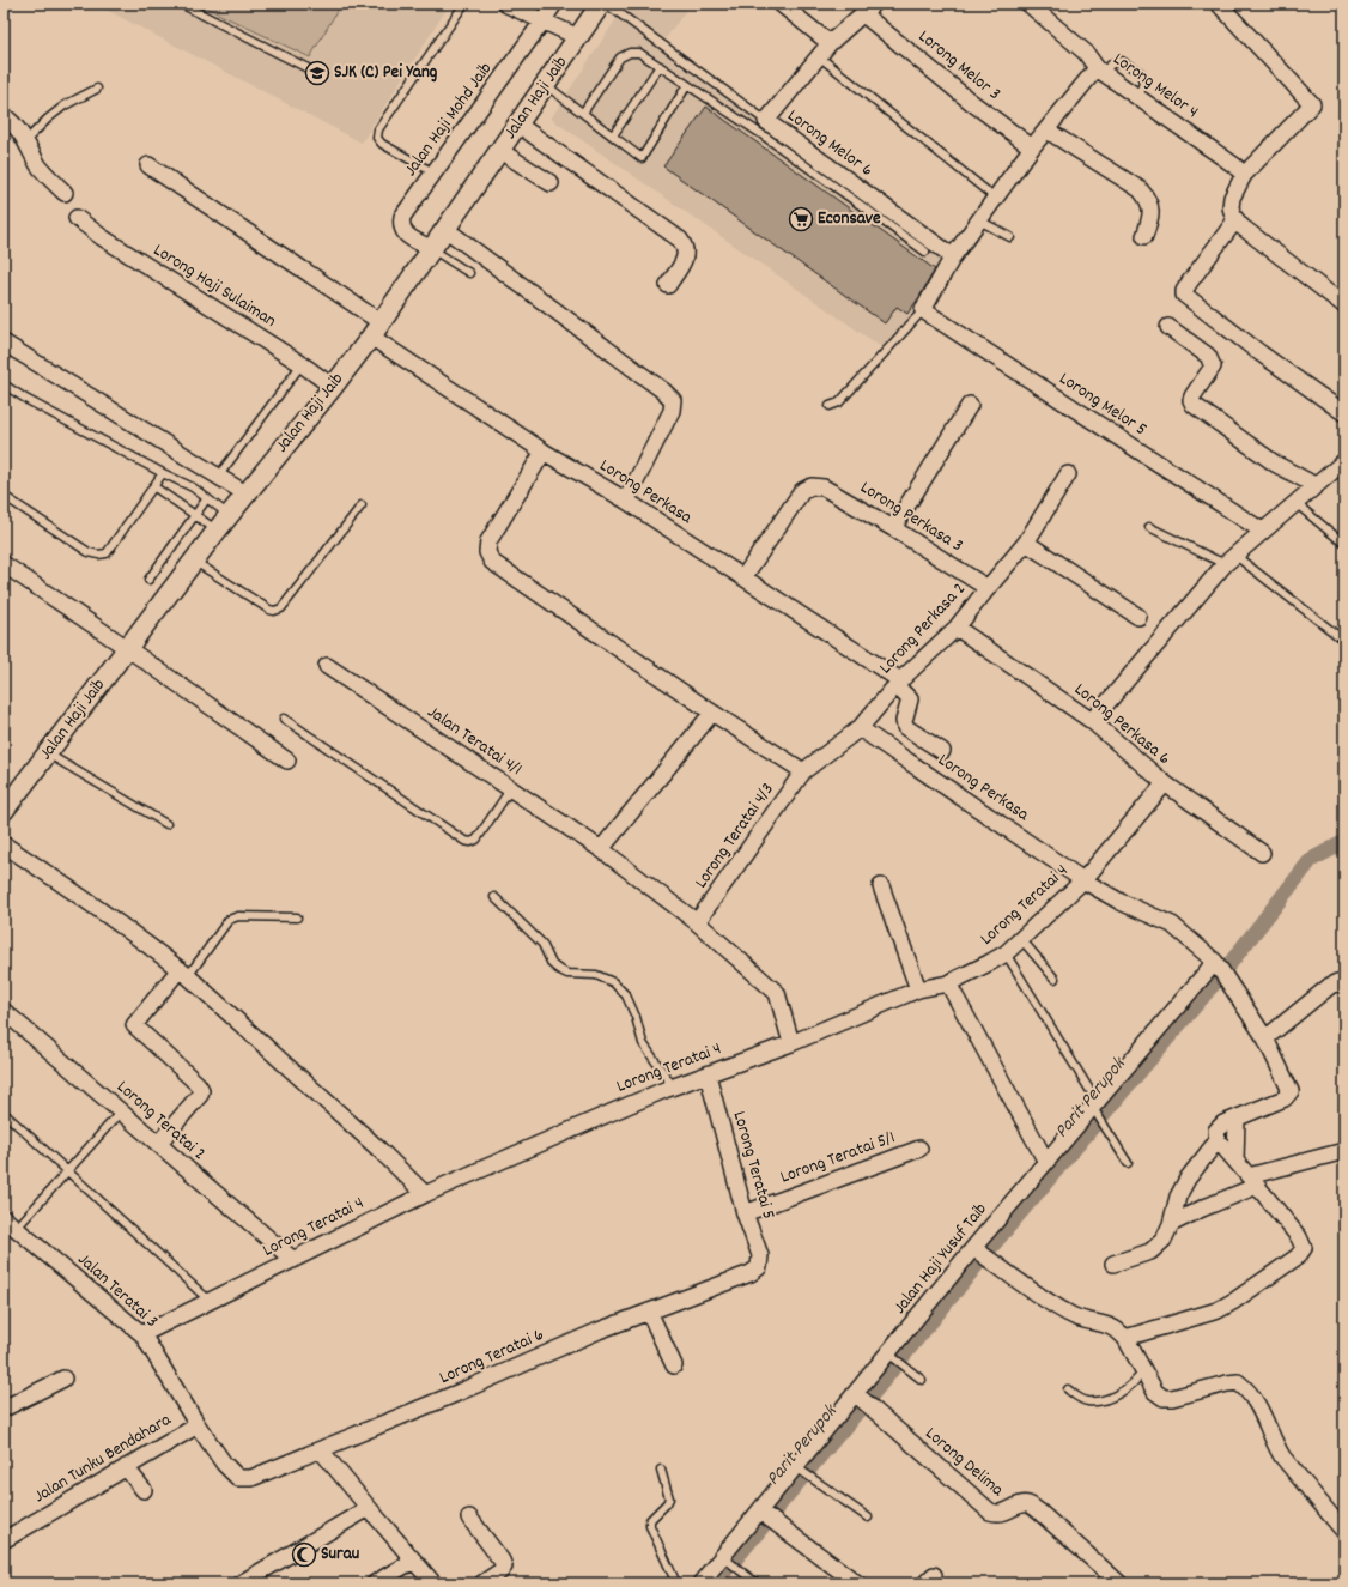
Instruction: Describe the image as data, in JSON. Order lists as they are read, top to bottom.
{
  "streets": {
    "street": [
      "Lorong Melor 3",
      "Lorong Melor 4",
      "Jalan Haji Jaib",
      "Jalan Haji Mohd Jaib",
      "Lorong Melor 6",
      "Lorong Haji Sulaiman",
      "Lorong Melor 5",
      "Lorong Perkasa",
      "Lorong Perkasa 3",
      "Lorong Perkasa 2",
      "Lorong Perkasa 6",
      "Jalan Teratai 4/1",
      "Lorong Teratai 4/3",
      "Lorong Teratai 4",
      "Lorong Teratai 2",
      "Lorong Teratai 5/1",
      "Lorong Teratai 5",
      "Jalan Haji Yusuf Taib",
      "Jalan Teratai 3",
      "Lorong Teratai 6",
      "Jalan Tunku Bendahara",
      "Lorong Delima"
    ]
  },
  "crossings": [
    ["Jalan Haji Jaib", "Jalan Haji Mohd Jaib"],
    ["Jalan Haji Jaib", "Lorong Haji Sulaiman"],
    ["Jalan Haji Jaib", "Lorong Perkasa"],
    ["Lorong Perkasa", "Lorong Perkasa 3"],
    ["Lorong Perkasa", "Lorong Perkasa 2"],
    ["Lorong Perkasa", "Lorong Teratai 4"],
    ["Lorong Perkasa", "Jalan Haji Yusuf Taib"],
    ["Lorong Perkasa 3", "Lorong Perkasa 2"],
    ["Lorong Perkasa 2", "Lorong Perkasa 6"],
    ["Lorong Perkasa 2", "Lorong Teratai 4/3"],
    ["Lorong Perkasa 6", "Lorong Teratai 4"],
    ["Jalan Teratai 4/1", "Lorong Teratai 4/3"],
    ["Jalan Teratai 4/1", "Lorong Teratai 4"],
    ["Lorong Teratai 4", "Lorong Teratai 2"],
    ["Lorong Teratai 4", "Lorong Teratai 5"],
    ["Lorong Teratai 4", "Jalan Teratai 3"],
    ["Lorong Teratai 5/1", "Lorong Teratai 5"],
    ["Lorong Teratai 5", "Lorong Teratai 6"],
    ["Jalan Haji Yusuf Taib", "Lorong Delima"],
    ["Jalan Teratai 3", "Lorong Teratai 6"],
    ["Jalan Teratai 3", "Jalan Tunku Bendahara"]
  ],
  "water": ["Parit Perupok"],
  "places": {
    "school or university": ["SJK (C) Pei Yang"],
    "supermarket": ["Econsave"],
    "mosque": ["Surau"]
  }
}
